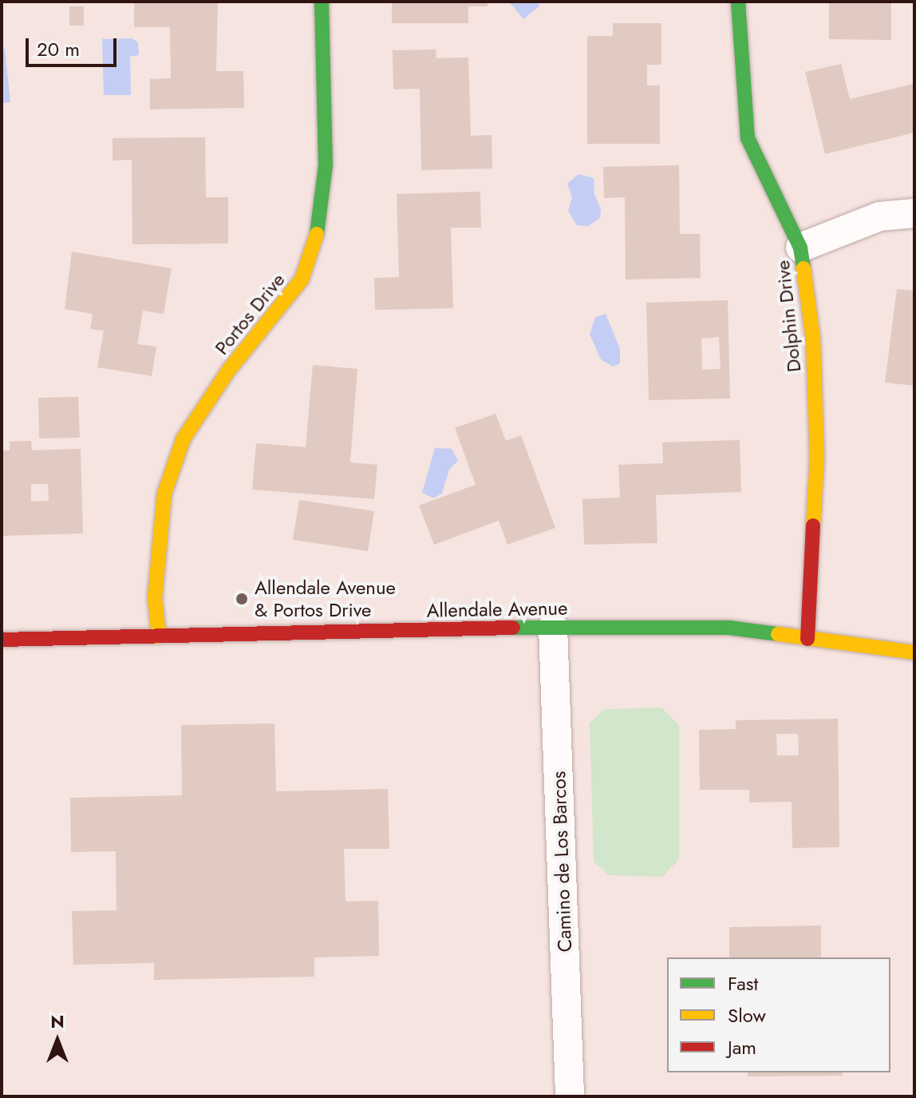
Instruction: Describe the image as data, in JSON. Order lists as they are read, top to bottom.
{
  "streets": {
    "street": [
      "Portos Drive",
      "Dolphin Drive",
      "Allendale Avenue",
      "Camino de Los Barcos"
    ]
  },
  "crossings": [
    ["Portos Drive", "Allendale Avenue"],
    ["Dolphin Drive", "Allendale Avenue"],
    ["Allendale Avenue", "Camino de Los Barcos"]
  ],
  "places": ["Allendale Avenue & Portos Drive"],
  "legend": ["Fast", "Slow", "Jam"],
  "scale_bar": "20 m",
  "north": "top"
}
